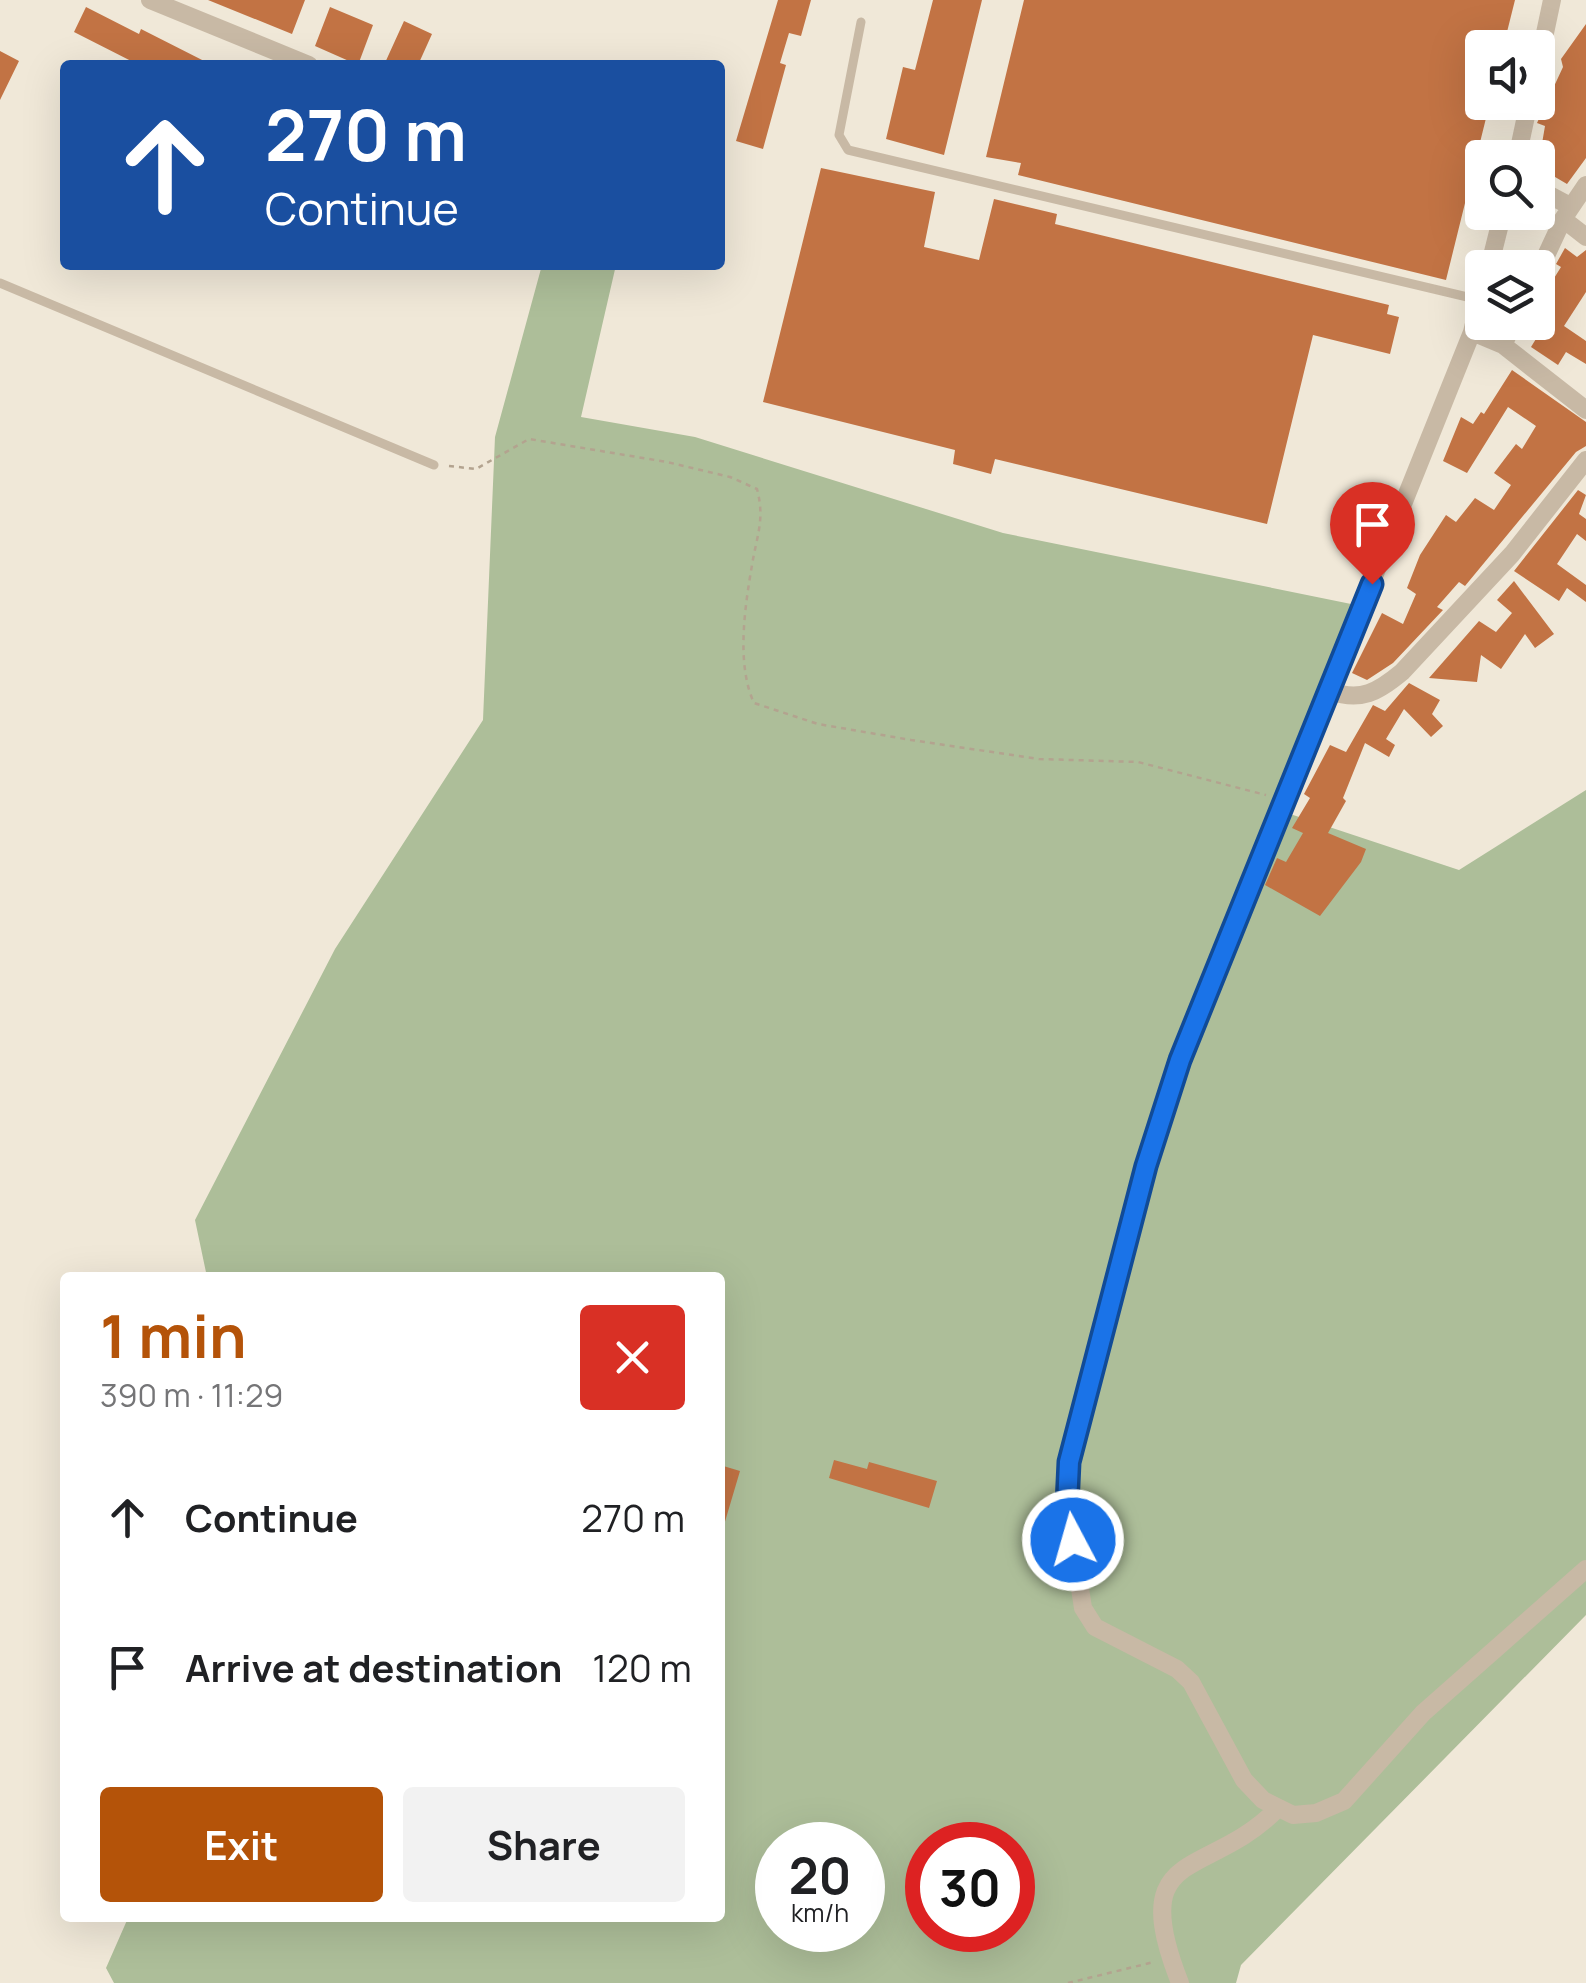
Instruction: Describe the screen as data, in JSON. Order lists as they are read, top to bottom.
{
  "page": {
    "turn": ["270 m", "Continue"],
    "heading": ["1 min", "390 m · 11:29"],
    "list": [
      {
        "name": "Continue",
        "value": "270 m"
      },
      {
        "name": "Arrive at destination",
        "value": "120 m"
      }
    ],
    "buttons": ["Exit", "Share"],
    "speed": "20 km/h",
    "limit": "30"
  }
}
